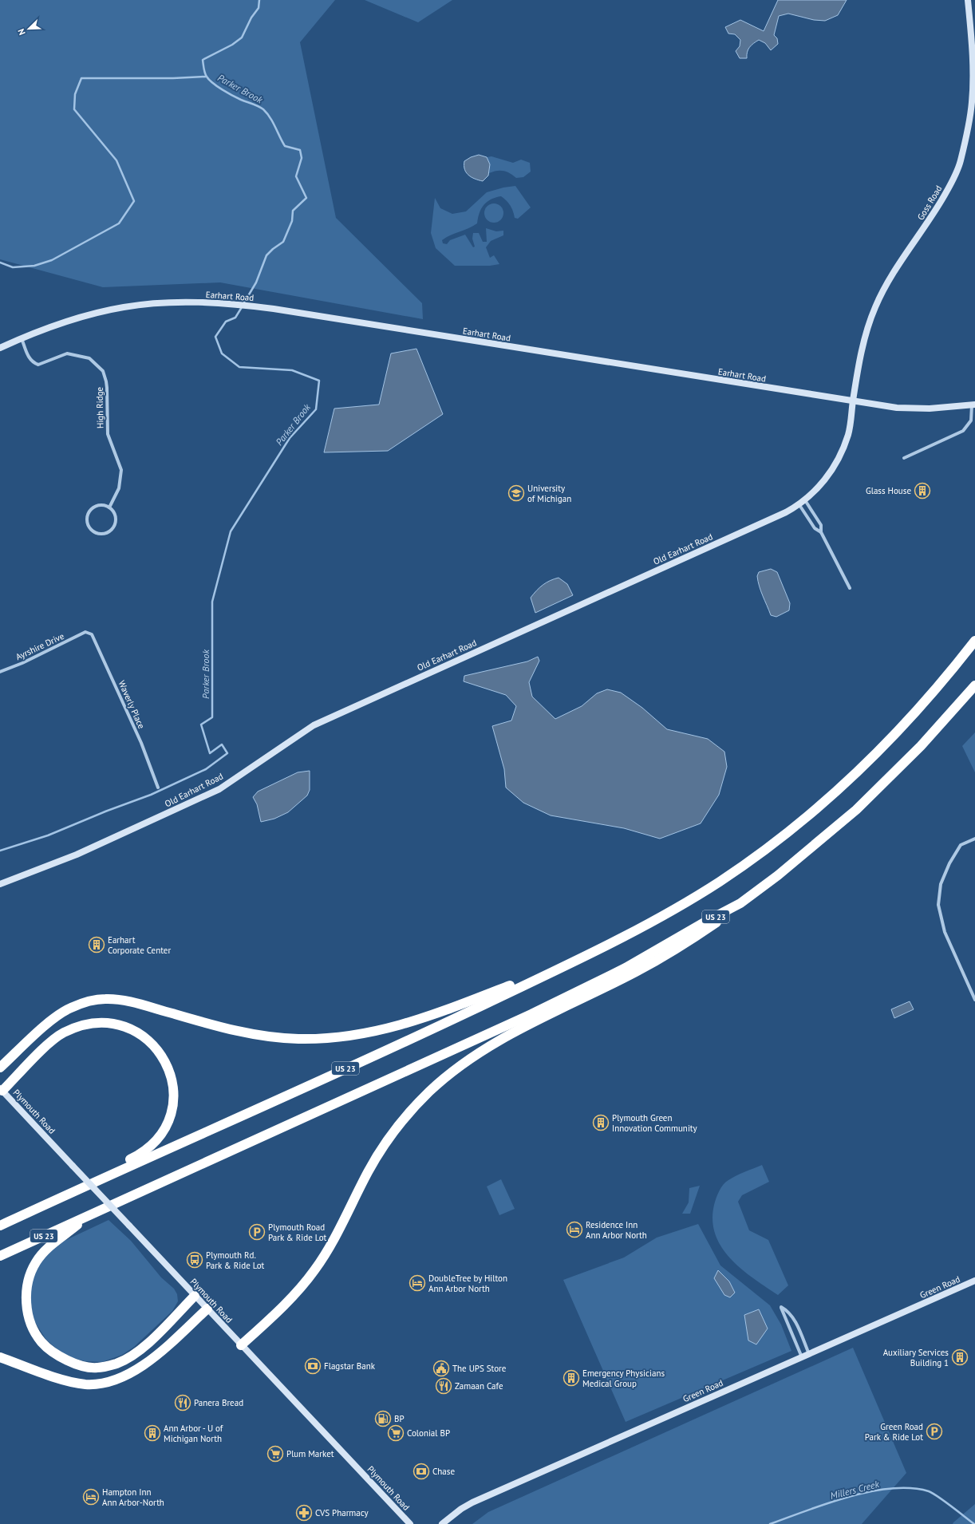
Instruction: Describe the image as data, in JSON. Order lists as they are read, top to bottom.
{
  "streets": {
    "highway": ["US 23"],
    "street": [
      "Goss Road",
      "Earhart Road",
      "High Ridge",
      "Old Earhart Road",
      "Ayrshire Drive",
      "Waverly Place",
      "Plymouth Road",
      "Green Road"
    ]
  },
  "crossings": [
    ["Goss Road", "Earhart Road"],
    ["Goss Road", "Old Earhart Road"],
    ["Earhart Road", "High Ridge"],
    ["Earhart Road", "Old Earhart Road"],
    ["Ayrshire Drive", "Waverly Place"]
  ],
  "water": ["Parker Brook", "Millers Creek"],
  "places": {
    "building": [
      "Glass House",
      "Earhart Corporate Center",
      "Plymouth Green Innovation Community",
      "Auxiliary Services Building 1",
      "Emergency Physicians Medical Group",
      "Ann Arbor - U of Michigan North"
    ],
    "school or university": ["University of Michigan"],
    "hotel": ["Residence Inn Ann Arbor North", "DoubleTree by Hilton Ann Arbor North", "Hampton Inn Ann Arbor-North"],
    "parking": ["Plymouth Road Park & Ride Lot", "Green Road Park & Ride Lot"],
    "bus stop": ["Plymouth Rd. Park & Ride Lot"],
    "bank": ["Flagstar Bank", "Chase"],
    "public building": ["The UPS Store"],
    "restaurant": ["Zamaan Cafe", "Panera Bread"],
    "fuel station": ["BP"],
    "supermarket": ["Colonial BP", "Plum Market"],
    "pharmacy": ["CVS Pharmacy"]
  },
  "north": "bottom left"
}
